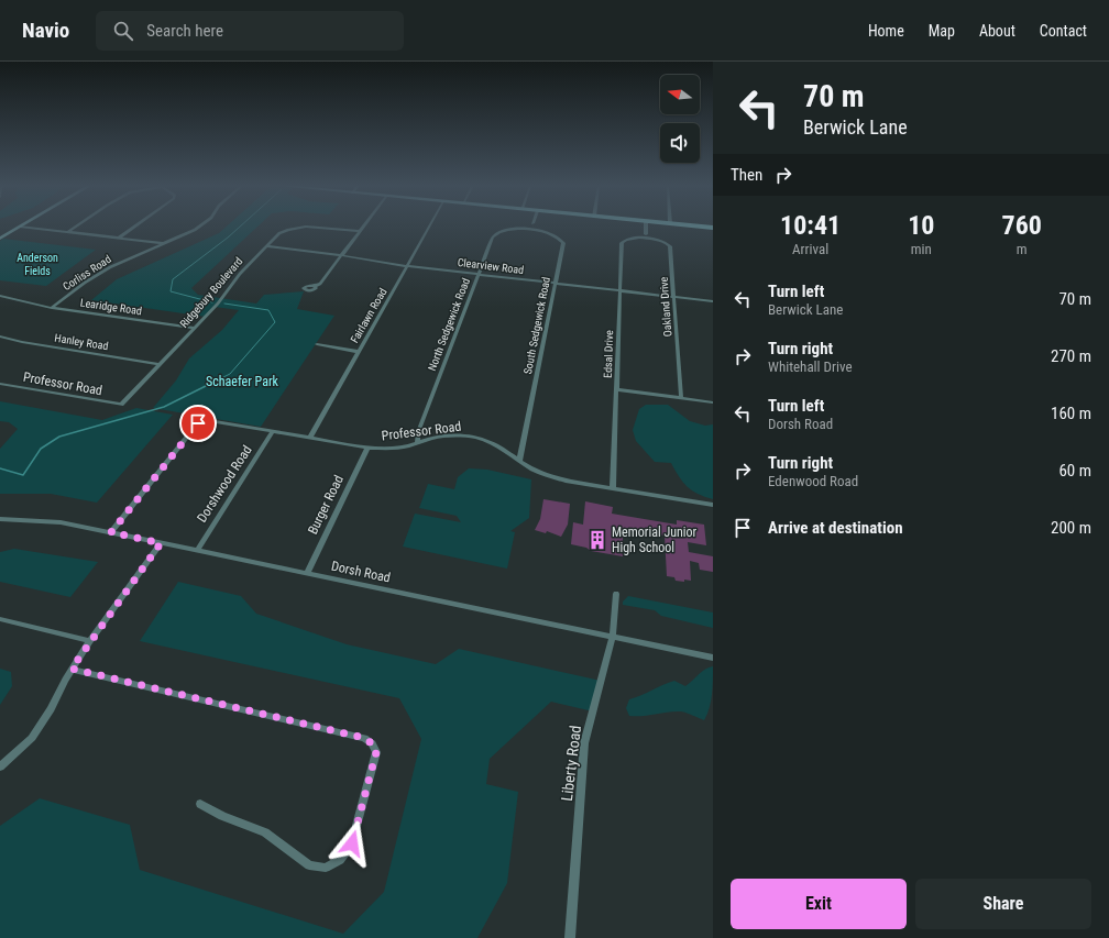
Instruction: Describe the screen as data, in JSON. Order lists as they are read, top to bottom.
{
  "streets": {
    "street": [
      "Clearview Road",
      "Corliss Road",
      "Ridgebury Boulevard",
      "Learidge Road",
      "Oakland Drive",
      "Fairlawn Road",
      "North Sedgewick Road",
      "South Sedgewick Road",
      "Hanley Road",
      "Edsal Drive",
      "Professor Road",
      "Dorshwood Road",
      "Burger Road",
      "Dorsh Road",
      "Liberty Road"
    ]
  },
  "crossings": [
    ["Clearview Road", "Ridgebury Boulevard"],
    ["Clearview Road", "Oakland Drive"],
    ["Clearview Road", "Fairlawn Road"],
    ["Clearview Road", "North Sedgewick Road"],
    ["Clearview Road", "South Sedgewick Road"],
    ["Clearview Road", "Edsal Drive"],
    ["Corliss Road", "Learidge Road"],
    ["Ridgebury Boulevard", "Learidge Road"],
    ["Ridgebury Boulevard", "Hanley Road"],
    ["Ridgebury Boulevard", "Professor Road"],
    ["Oakland Drive", "Edsal Drive"],
    ["Fairlawn Road", "Professor Road"],
    ["North Sedgewick Road", "South Sedgewick Road"],
    ["North Sedgewick Road", "Professor Road"],
    ["South Sedgewick Road", "Professor Road"],
    ["Edsal Drive", "Professor Road"],
    ["Professor Road", "Dorshwood Road"],
    ["Professor Road", "Burger Road"],
    ["Professor Road", "Dorsh Road"],
    ["Dorshwood Road", "Dorsh Road"],
    ["Burger Road", "Dorsh Road"],
    ["Dorsh Road", "Liberty Road"]
  ],
  "parks": ["Anderson Fields", "Schaefer Park"],
  "places": {
    "building": ["Memorial Junior High School"]
  },
  "north": "left",
  "page": {
    "header": "Navio",
    "search": "Search here",
    "nav": [
      "Home",
      "Map",
      "About",
      "Contact"
    ],
    "turn": ["70 m", "Berwick Lane"],
    "then": "Then",
    "eta": [
      "10:41",
      "Arrival",
      "10",
      "min",
      "760",
      "m"
    ],
    "list": [
      {
        "name": "Turn left",
        "note": "Berwick Lane",
        "value": "70 m"
      },
      {
        "name": "Turn right",
        "note": "Whitehall Drive",
        "value": "270 m"
      },
      {
        "name": "Turn left",
        "note": "Dorsh Road",
        "value": "160 m"
      },
      {
        "name": "Turn right",
        "note": "Edenwood Road",
        "value": "60 m"
      },
      {
        "name": "Arrive at destination",
        "value": "200 m"
      }
    ],
    "buttons": ["Exit", "Share"]
  }
}
